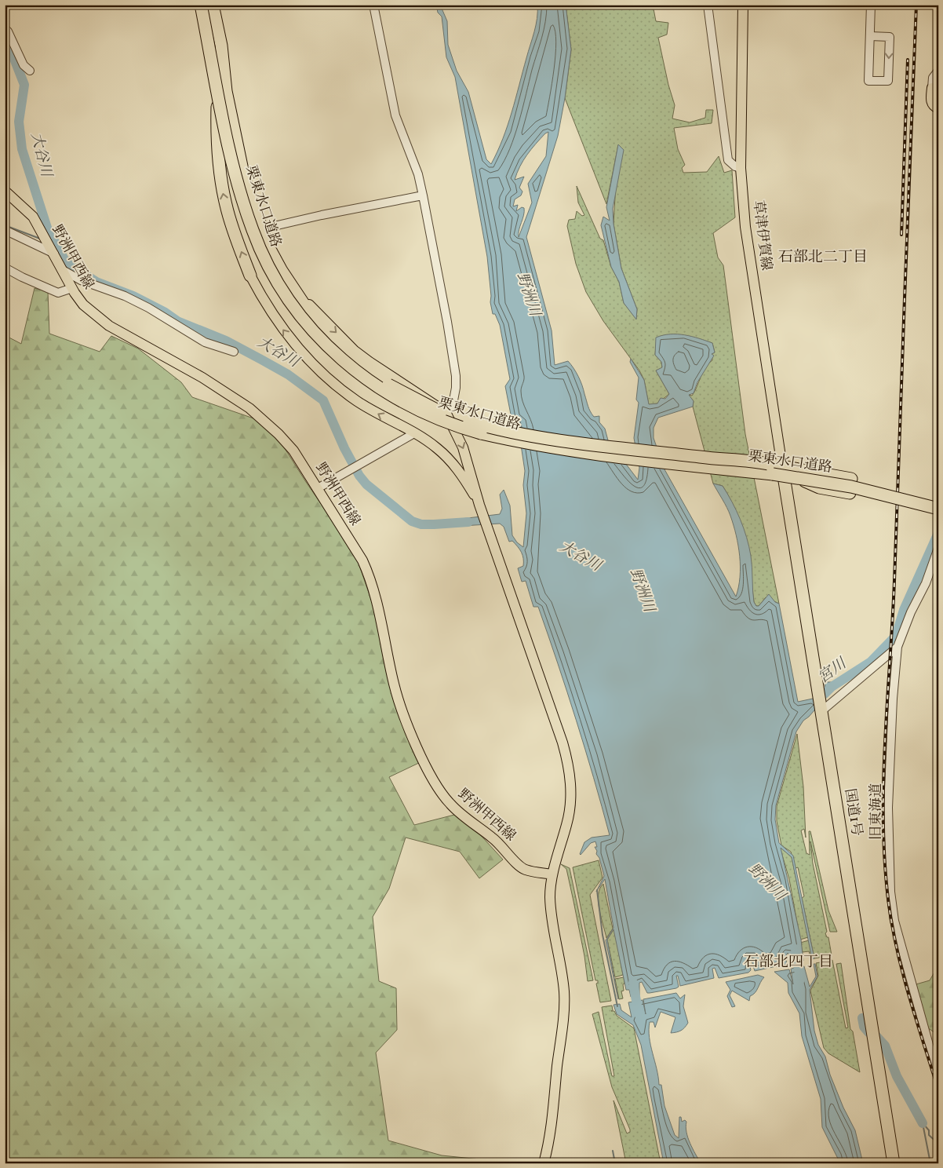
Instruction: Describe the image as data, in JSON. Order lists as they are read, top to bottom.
{
  "streets": {
    "highway": ["栗東水口道路", "国道1号"],
    "main road": ["草津伊賀線", "野洲甲西線"],
    "street": ["旧東海道"]
  },
  "crossings": [
    ["栗東水口道路", "草津伊賀線"],
    ["栗東水口道路", "国道1号"],
    ["草津伊賀線", "国道1号"]
  ],
  "districts": ["石部北二丁目", "石部北四丁目"],
  "water": ["大谷川", "野洲川", "宮川"]
}
